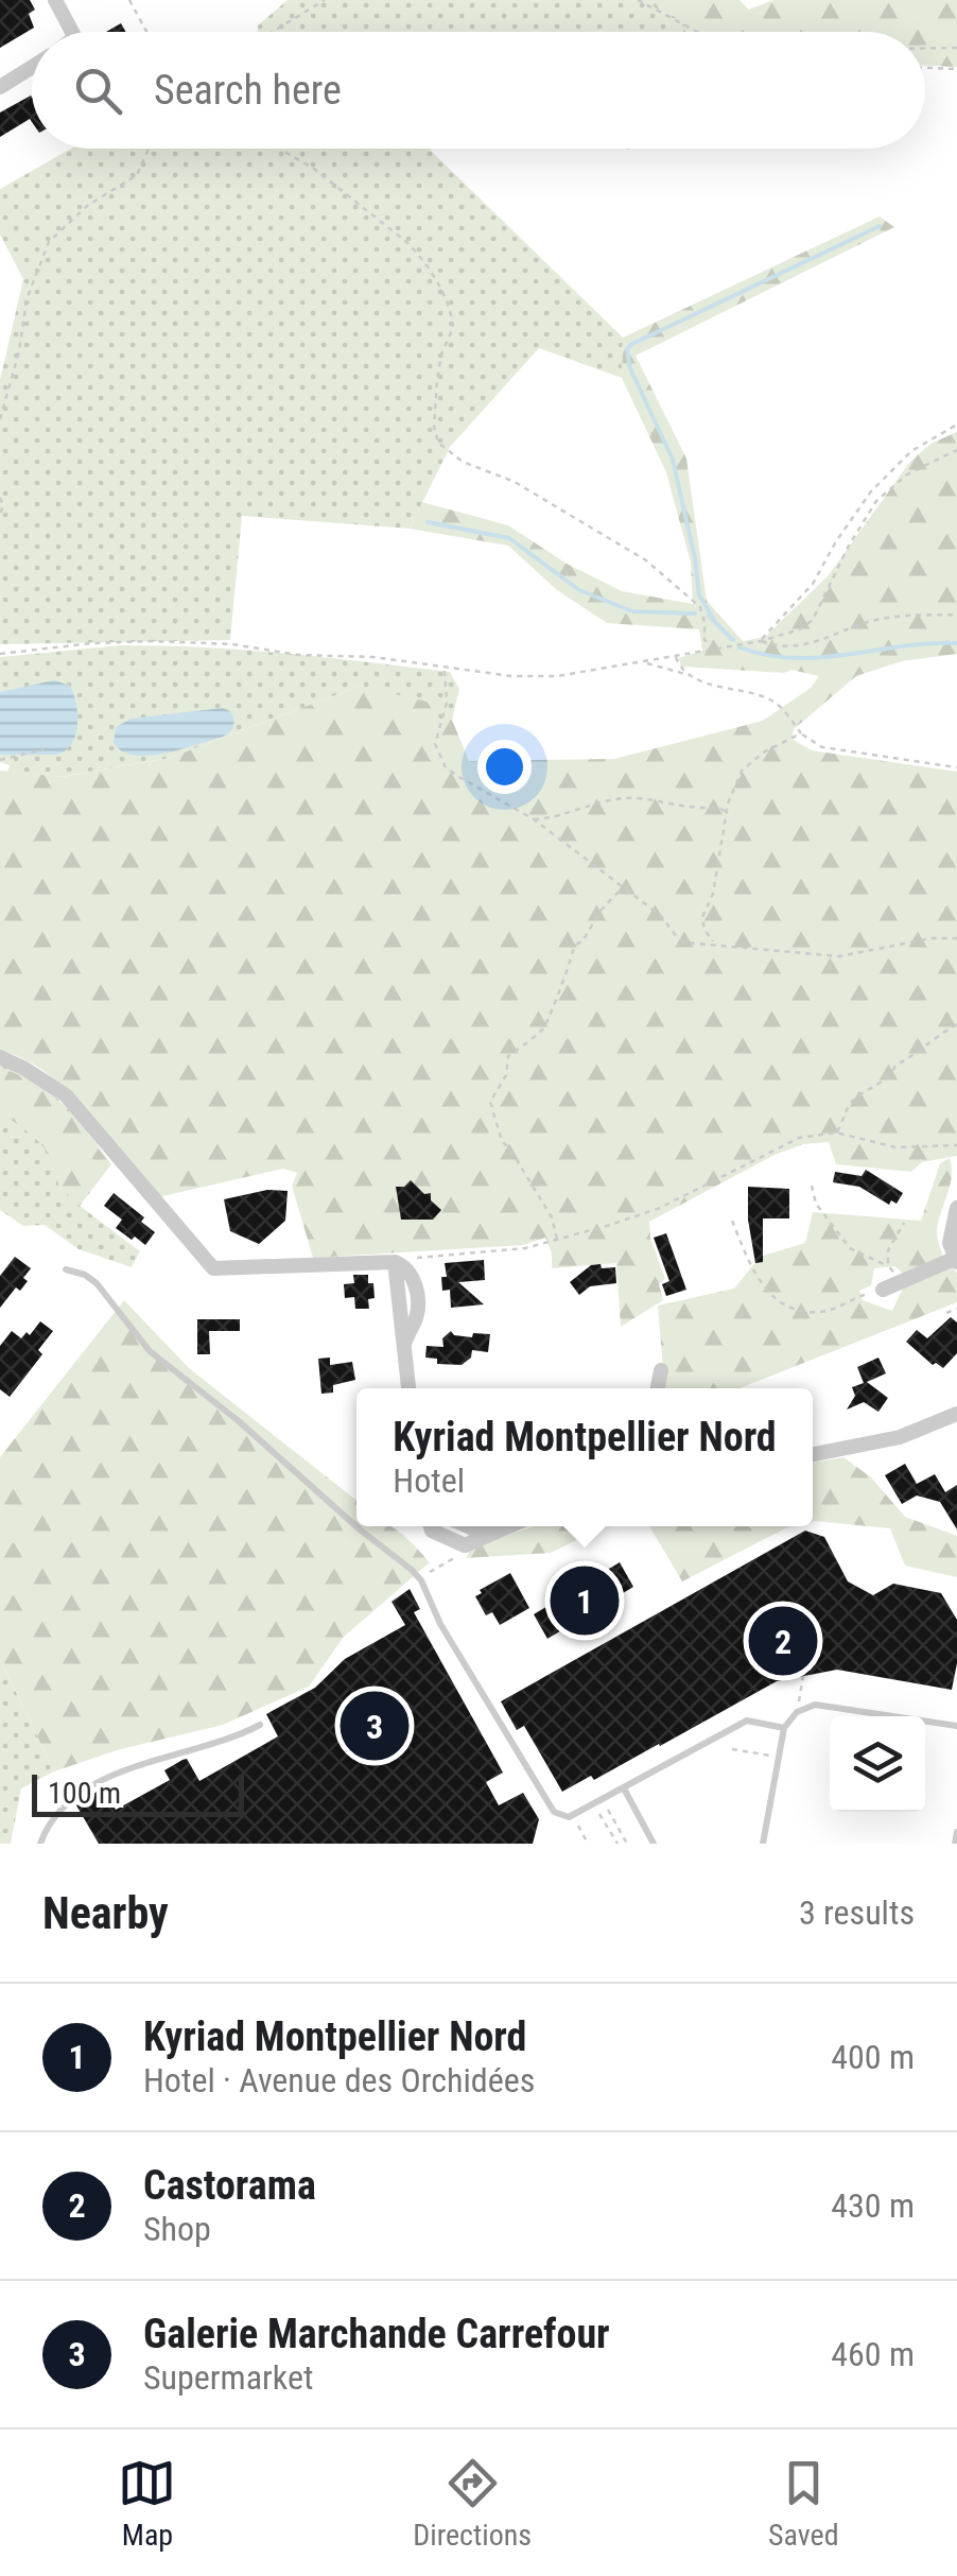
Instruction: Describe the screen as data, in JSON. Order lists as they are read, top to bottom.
{
  "scale_bar": "100 m",
  "page": {
    "search": "Search here",
    "popup": ["Kyriad Montpellier Nord", "Hotel"],
    "pins": ["1", "2", "3"],
    "scale": "100 m",
    "heading": ["Nearby", "3 results"],
    "list": [
      {
        "mark": "1",
        "name": "Kyriad Montpellier Nord",
        "note": "Hotel · Avenue des Orchidées",
        "value": "400 m"
      },
      {
        "mark": "2",
        "name": "Castorama",
        "note": "Shop",
        "value": "430 m"
      },
      {
        "mark": "3",
        "name": "Galerie Marchande Carrefour",
        "note": "Supermarket",
        "value": "460 m"
      }
    ],
    "nav": ["Map", "Directions", "Saved"]
  }
}
